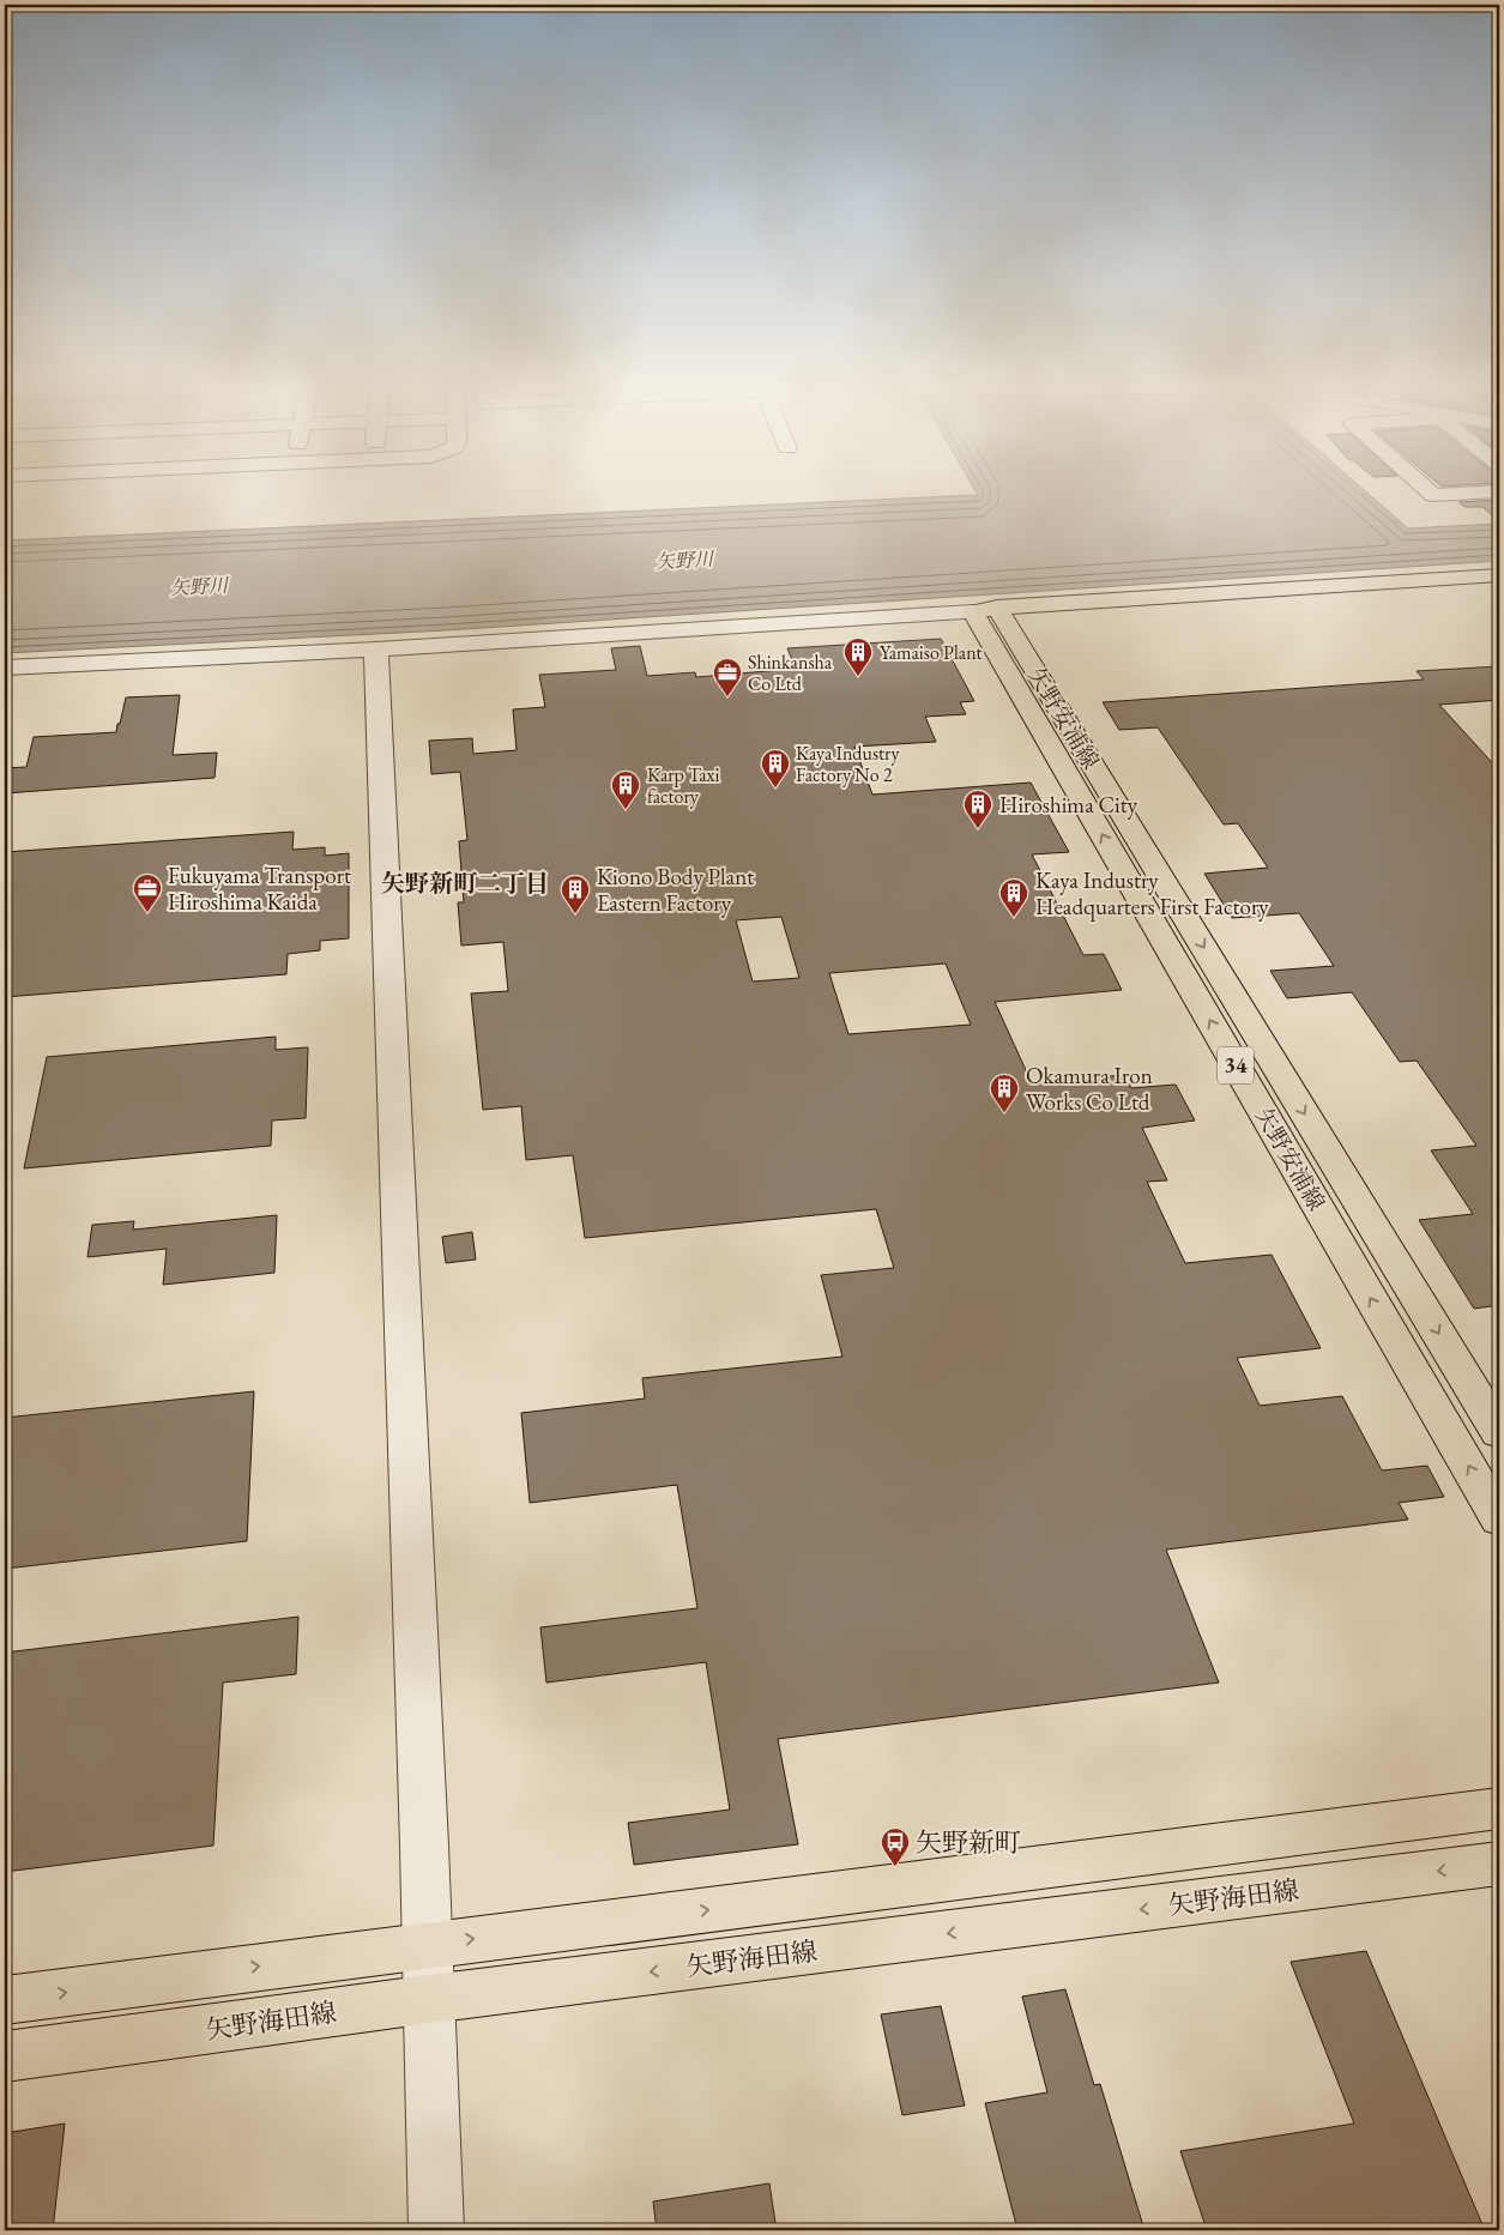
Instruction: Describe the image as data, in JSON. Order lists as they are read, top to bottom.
{
  "streets": {
    "main road": ["矢野安浦線", "34", "矢野海田線"]
  },
  "districts": ["矢野新町二丁目"],
  "water": ["矢野川"],
  "places": {
    "building": [
      "Yamaiso Plant",
      "Kaya Industry Factory No 2",
      "Karp Taxi factory",
      "Hiroshima City",
      "Kiono Body Plant Eastern Factory",
      "Kaya Industry Headquarters First Factory",
      "Okamura Iron Works Co Ltd"
    ],
    "office": ["Shinkansha Co Ltd", "Fukuyama Transport Hiroshima Kaida"],
    "bus stop": ["矢野新町"]
  }
}
